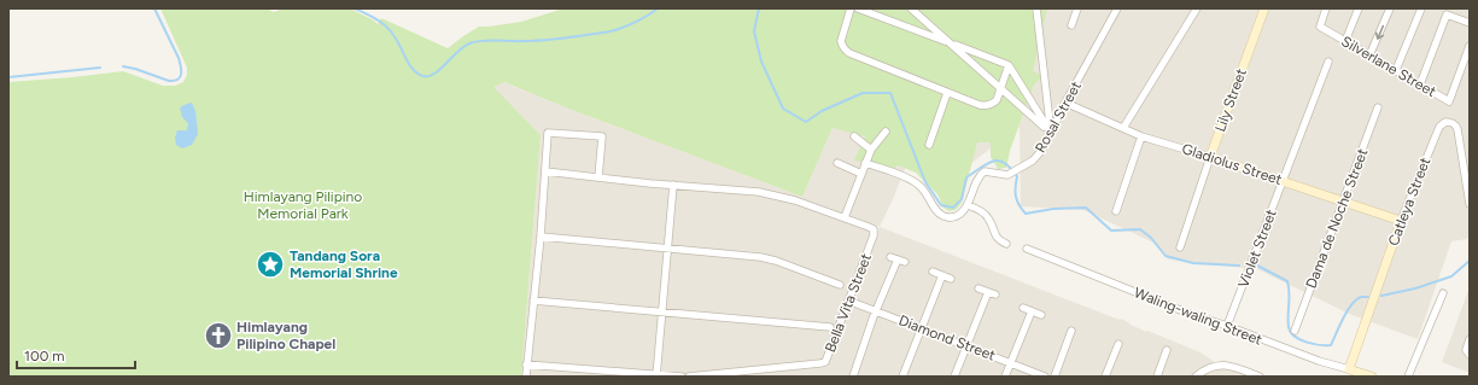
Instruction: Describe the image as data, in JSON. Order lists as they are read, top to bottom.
{
  "streets": {
    "street": [
      "Silverlane Street",
      "Lily Street",
      "Rosal Street",
      "Gladiolus Street",
      "Catleya Street",
      "Dama de Noche Street",
      "Violet Street",
      "Bella Vita Street",
      "Waling-waling Street",
      "Diamond Street"
    ]
  },
  "crossings": [
    ["Lily Street", "Gladiolus Street"],
    ["Rosal Street", "Gladiolus Street"],
    ["Gladiolus Street", "Catleya Street"],
    ["Gladiolus Street", "Dama de Noche Street"],
    ["Gladiolus Street", "Violet Street"],
    ["Catleya Street", "Waling-waling Street"],
    ["Violet Street", "Waling-waling Street"],
    ["Bella Vita Street", "Diamond Street"]
  ],
  "parks": ["Himlayang Pilipino Memorial Park"],
  "places": {
    "place": ["Tandang Sora Memorial Shrine"],
    "church": ["Himlayang Pilipino Chapel"]
  },
  "scale_bar": "100 m"
}
